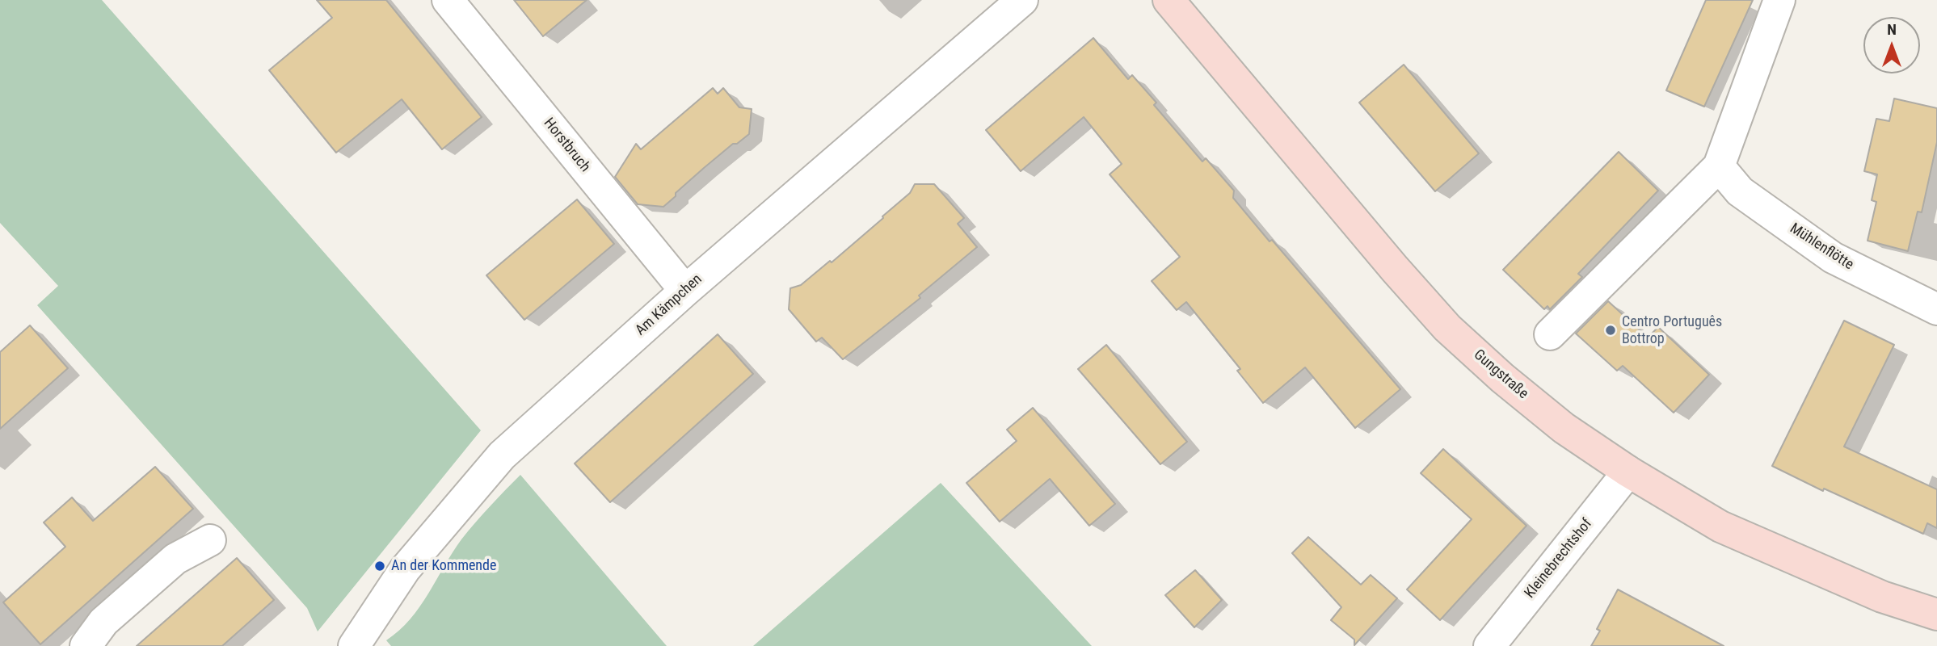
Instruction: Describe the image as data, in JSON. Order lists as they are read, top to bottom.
{
  "streets": {
    "street": [
      "Horstbruch",
      "Mühlenflötte",
      "Am Kämpchen",
      "Gungstraße",
      "Kleinebrechtshof"
    ]
  },
  "crossings": [
    ["Horstbruch", "Am Kämpchen"],
    ["Gungstraße", "Kleinebrechtshof"]
  ],
  "places": ["Centro Português Bottrop", "An der Kommende"],
  "north": "top"
}
